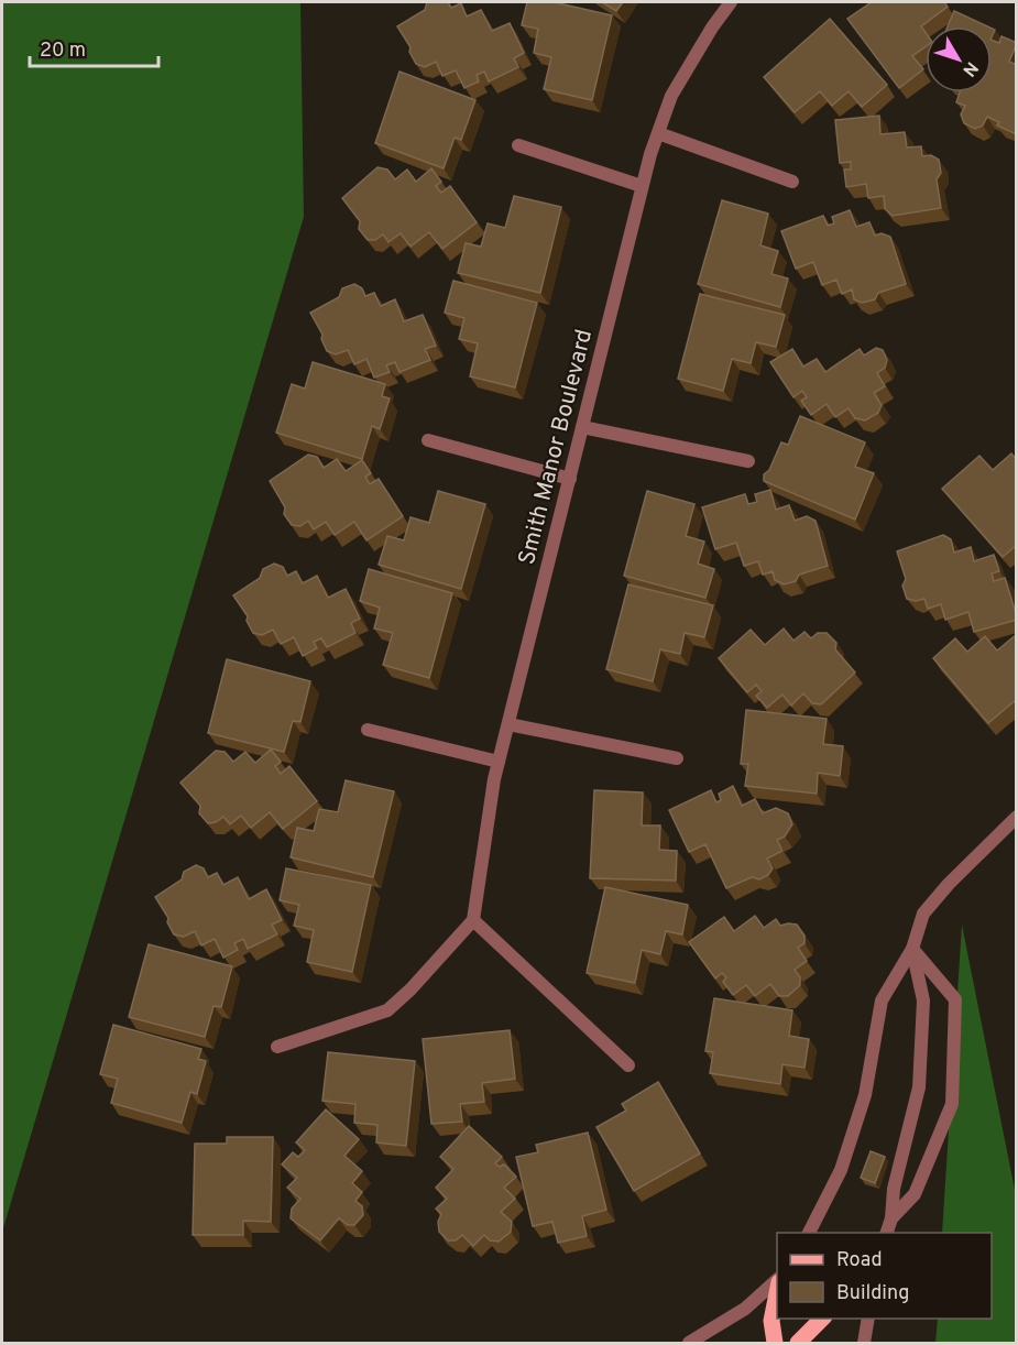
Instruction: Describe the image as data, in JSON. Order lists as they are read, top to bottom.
{
  "streets": {
    "street": ["Smith Manor Boulevard"]
  },
  "legend": ["Road", "Building"],
  "scale_bar": "20 m",
  "north": "bottom right"
}
